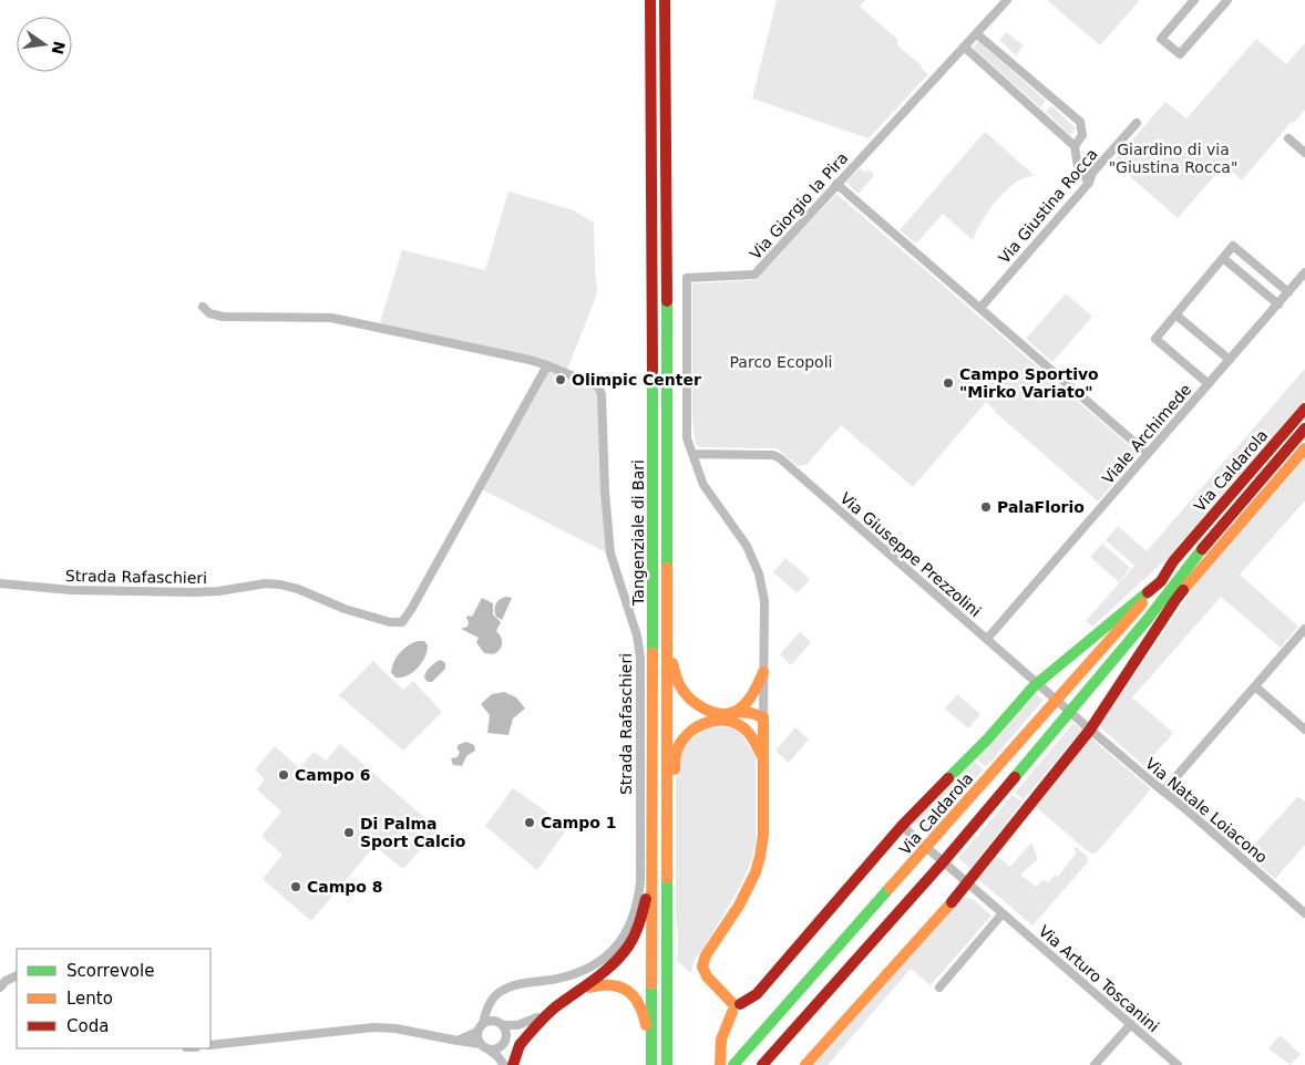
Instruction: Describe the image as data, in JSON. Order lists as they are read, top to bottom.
{
  "streets": {
    "main road": ["Via Caldarola", "Tangenziale di Bari"],
    "street": [
      "Via Giorgio la Pira",
      "Via Giustina Rocca",
      "Viale Archimede",
      "Via Giuseppe Prezzolini",
      "Strada Rafaschieri",
      "Via Natale Loiacono",
      "Via Arturo Toscanini"
    ]
  },
  "crossings": [
    ["Via Giorgio la Pira", "Via Giuseppe Prezzolini"],
    ["Viale Archimede", "Via Giuseppe Prezzolini"],
    ["Via Caldarola", "Via Giuseppe Prezzolini"],
    ["Via Caldarola", "Via Natale Loiacono"],
    ["Via Caldarola", "Via Arturo Toscanini"],
    ["Via Giuseppe Prezzolini", "Via Natale Loiacono"]
  ],
  "parks": ["Giardino di via \"Giustina Rocca\"", "Parco Ecopoli"],
  "places": [
    "Olimpic Center",
    "Campo Sportivo \"Mirko Variato\"",
    "PalaFlorio",
    "Campo 6",
    "Campo 1",
    "Di Palma Sport Calcio",
    "Campo 8"
  ],
  "legend": ["Scorrevole", "Lento", "Coda"],
  "north": "right"
}
